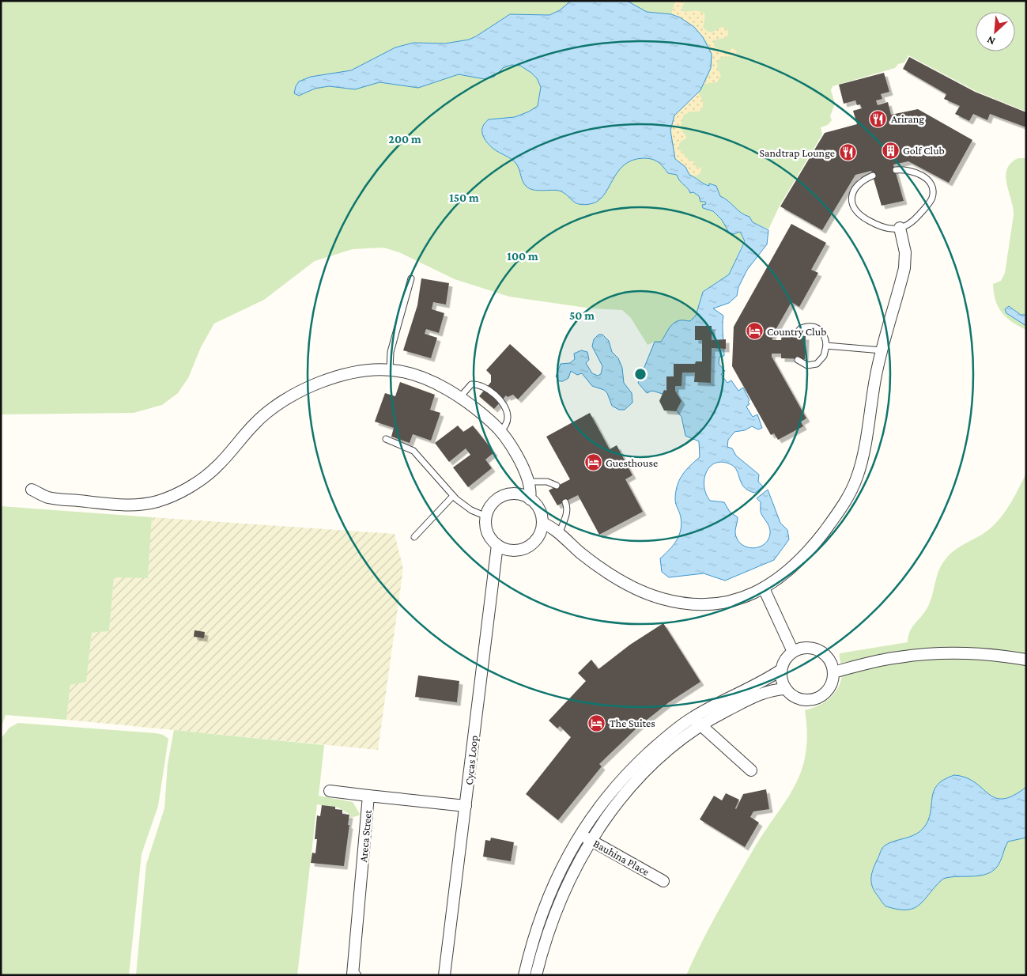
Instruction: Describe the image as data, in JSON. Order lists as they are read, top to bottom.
{
  "streets": {
    "street": ["Cycas Loop", "Areca Street", "Bauhina Place"]
  },
  "crossings": [
    ["Cycas Loop", "Areca Street"]
  ],
  "places": {
    "restaurant": ["Arirang", "Sandtrap Lounge"],
    "building": ["Golf Club"],
    "hotel": ["Country Club", "Guesthouse", "The Suites"]
  },
  "north": "bottom left",
  "rings": [
    "200 m",
    "150 m",
    "100 m",
    "50 m"
  ]
}
